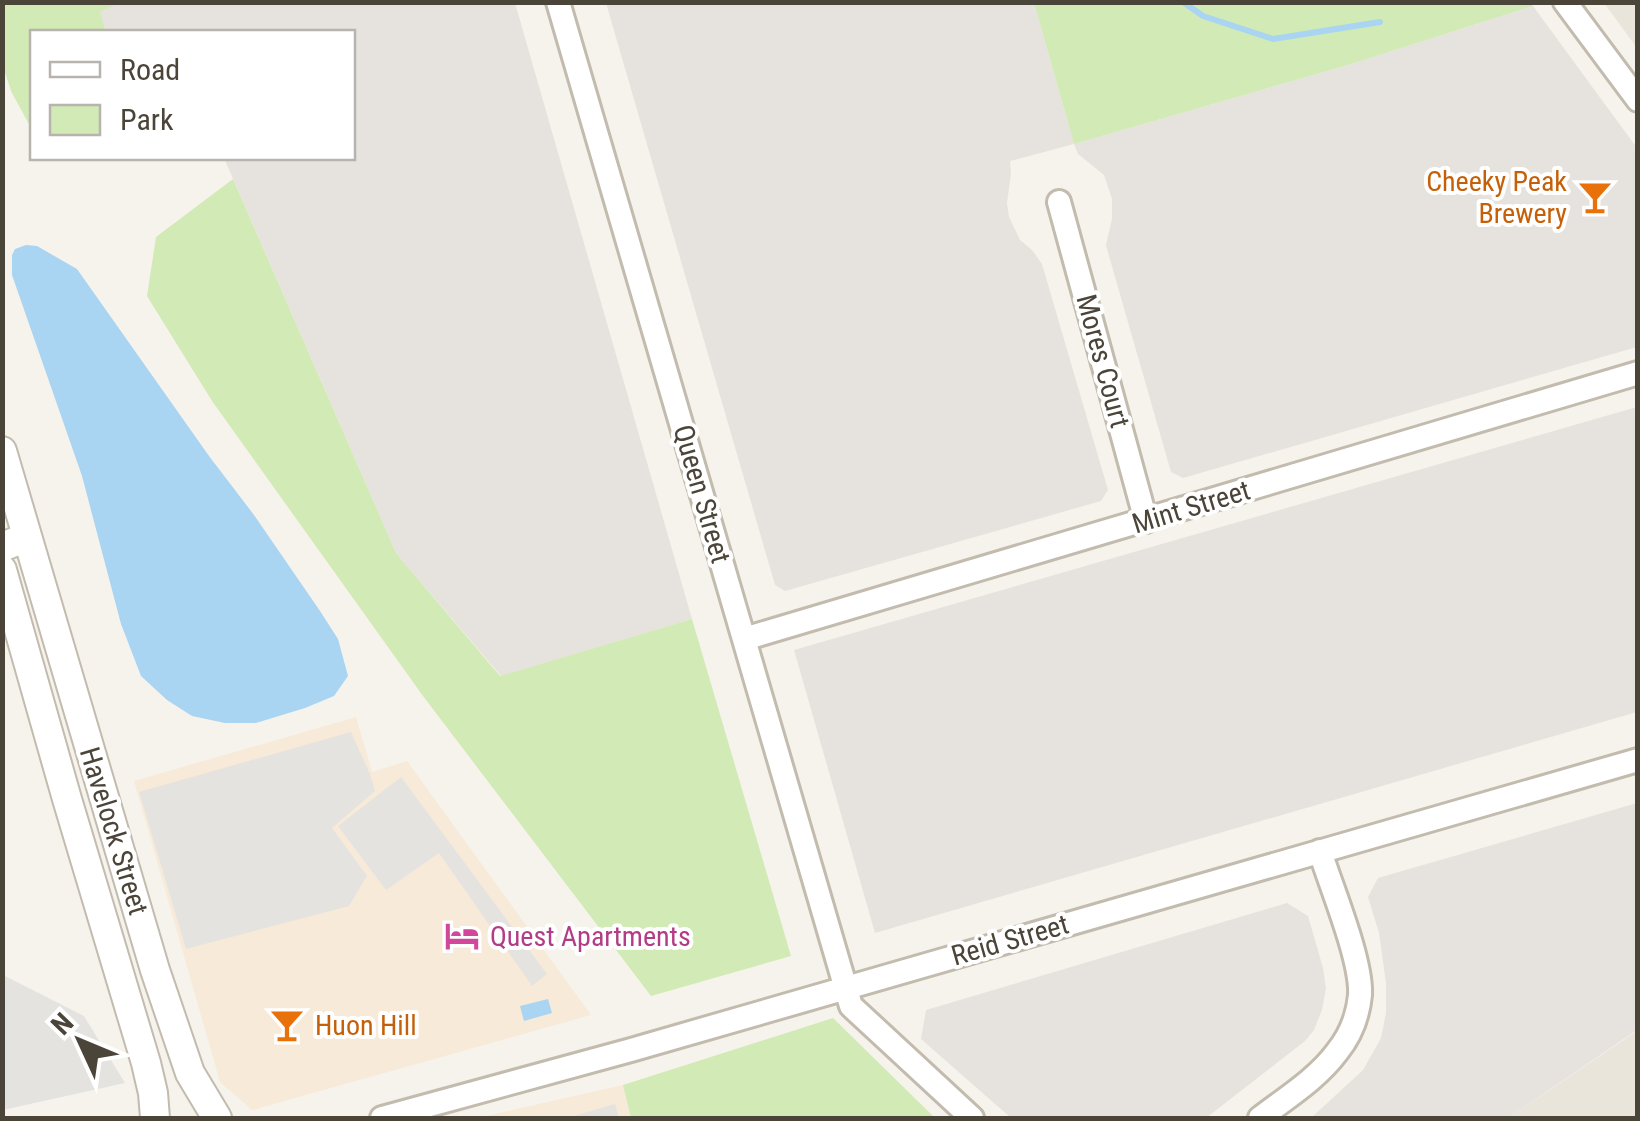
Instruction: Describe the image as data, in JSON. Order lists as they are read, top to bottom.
{
  "streets": {
    "street": [
      "Mores Court",
      "Queen Street",
      "Mint Street",
      "Havelock Street",
      "Reid Street"
    ]
  },
  "crossings": [
    ["Mores Court", "Mint Street"],
    ["Queen Street", "Mint Street"],
    ["Queen Street", "Reid Street"]
  ],
  "places": {
    "bar": ["Cheeky Peak Brewery", "Huon Hill"],
    "hotel": ["Quest Apartments"]
  },
  "legend": ["Road", "Park"],
  "north": "top left"
}
